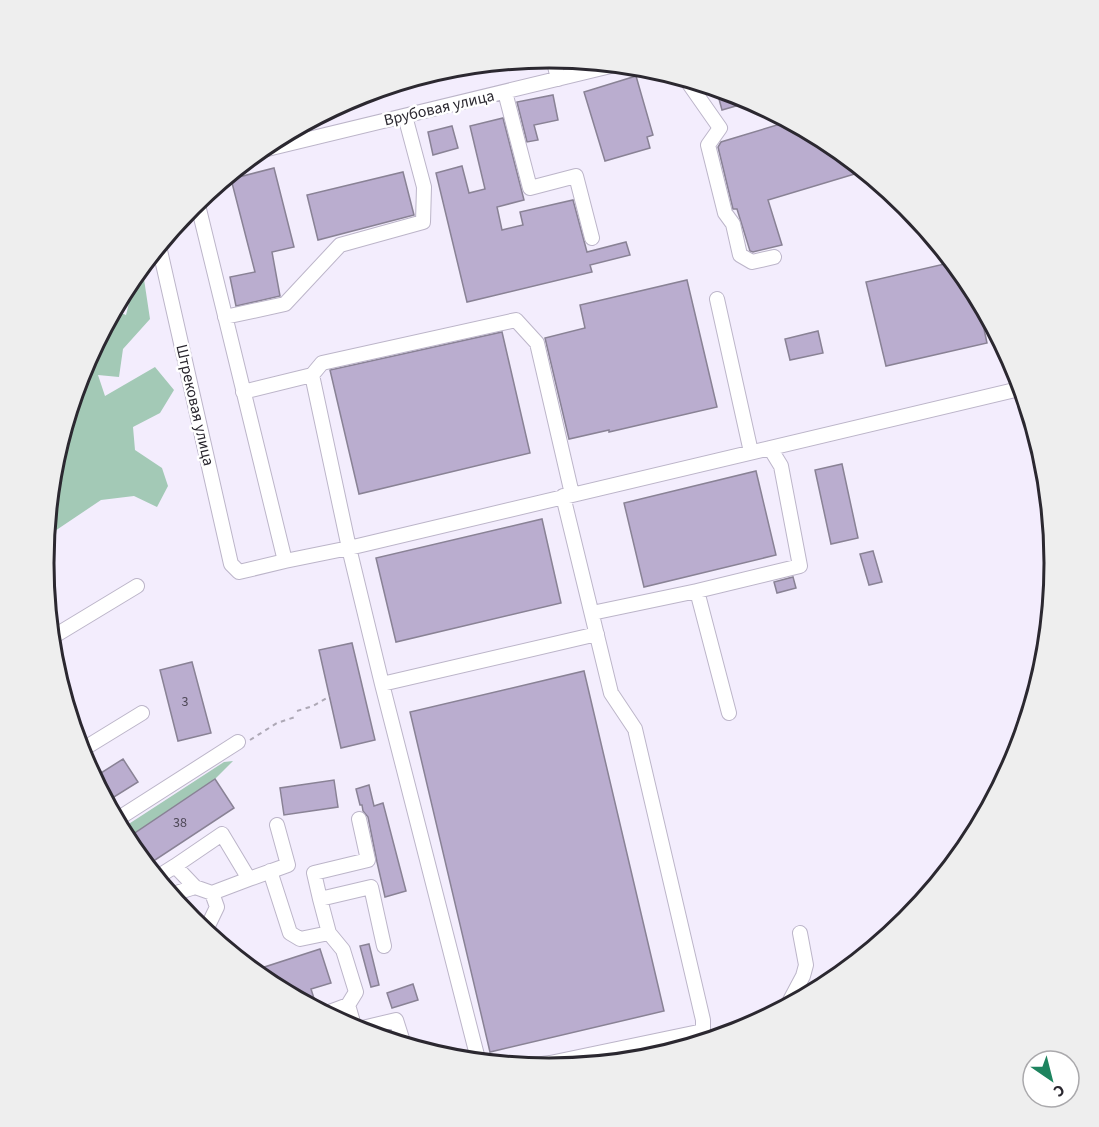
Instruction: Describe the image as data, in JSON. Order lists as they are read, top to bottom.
{
  "streets": {
    "street": ["Врубовая улица", "Штрековая улица"]
  },
  "house_numbers": ["3", "38"],
  "north": "bottom right"
}
